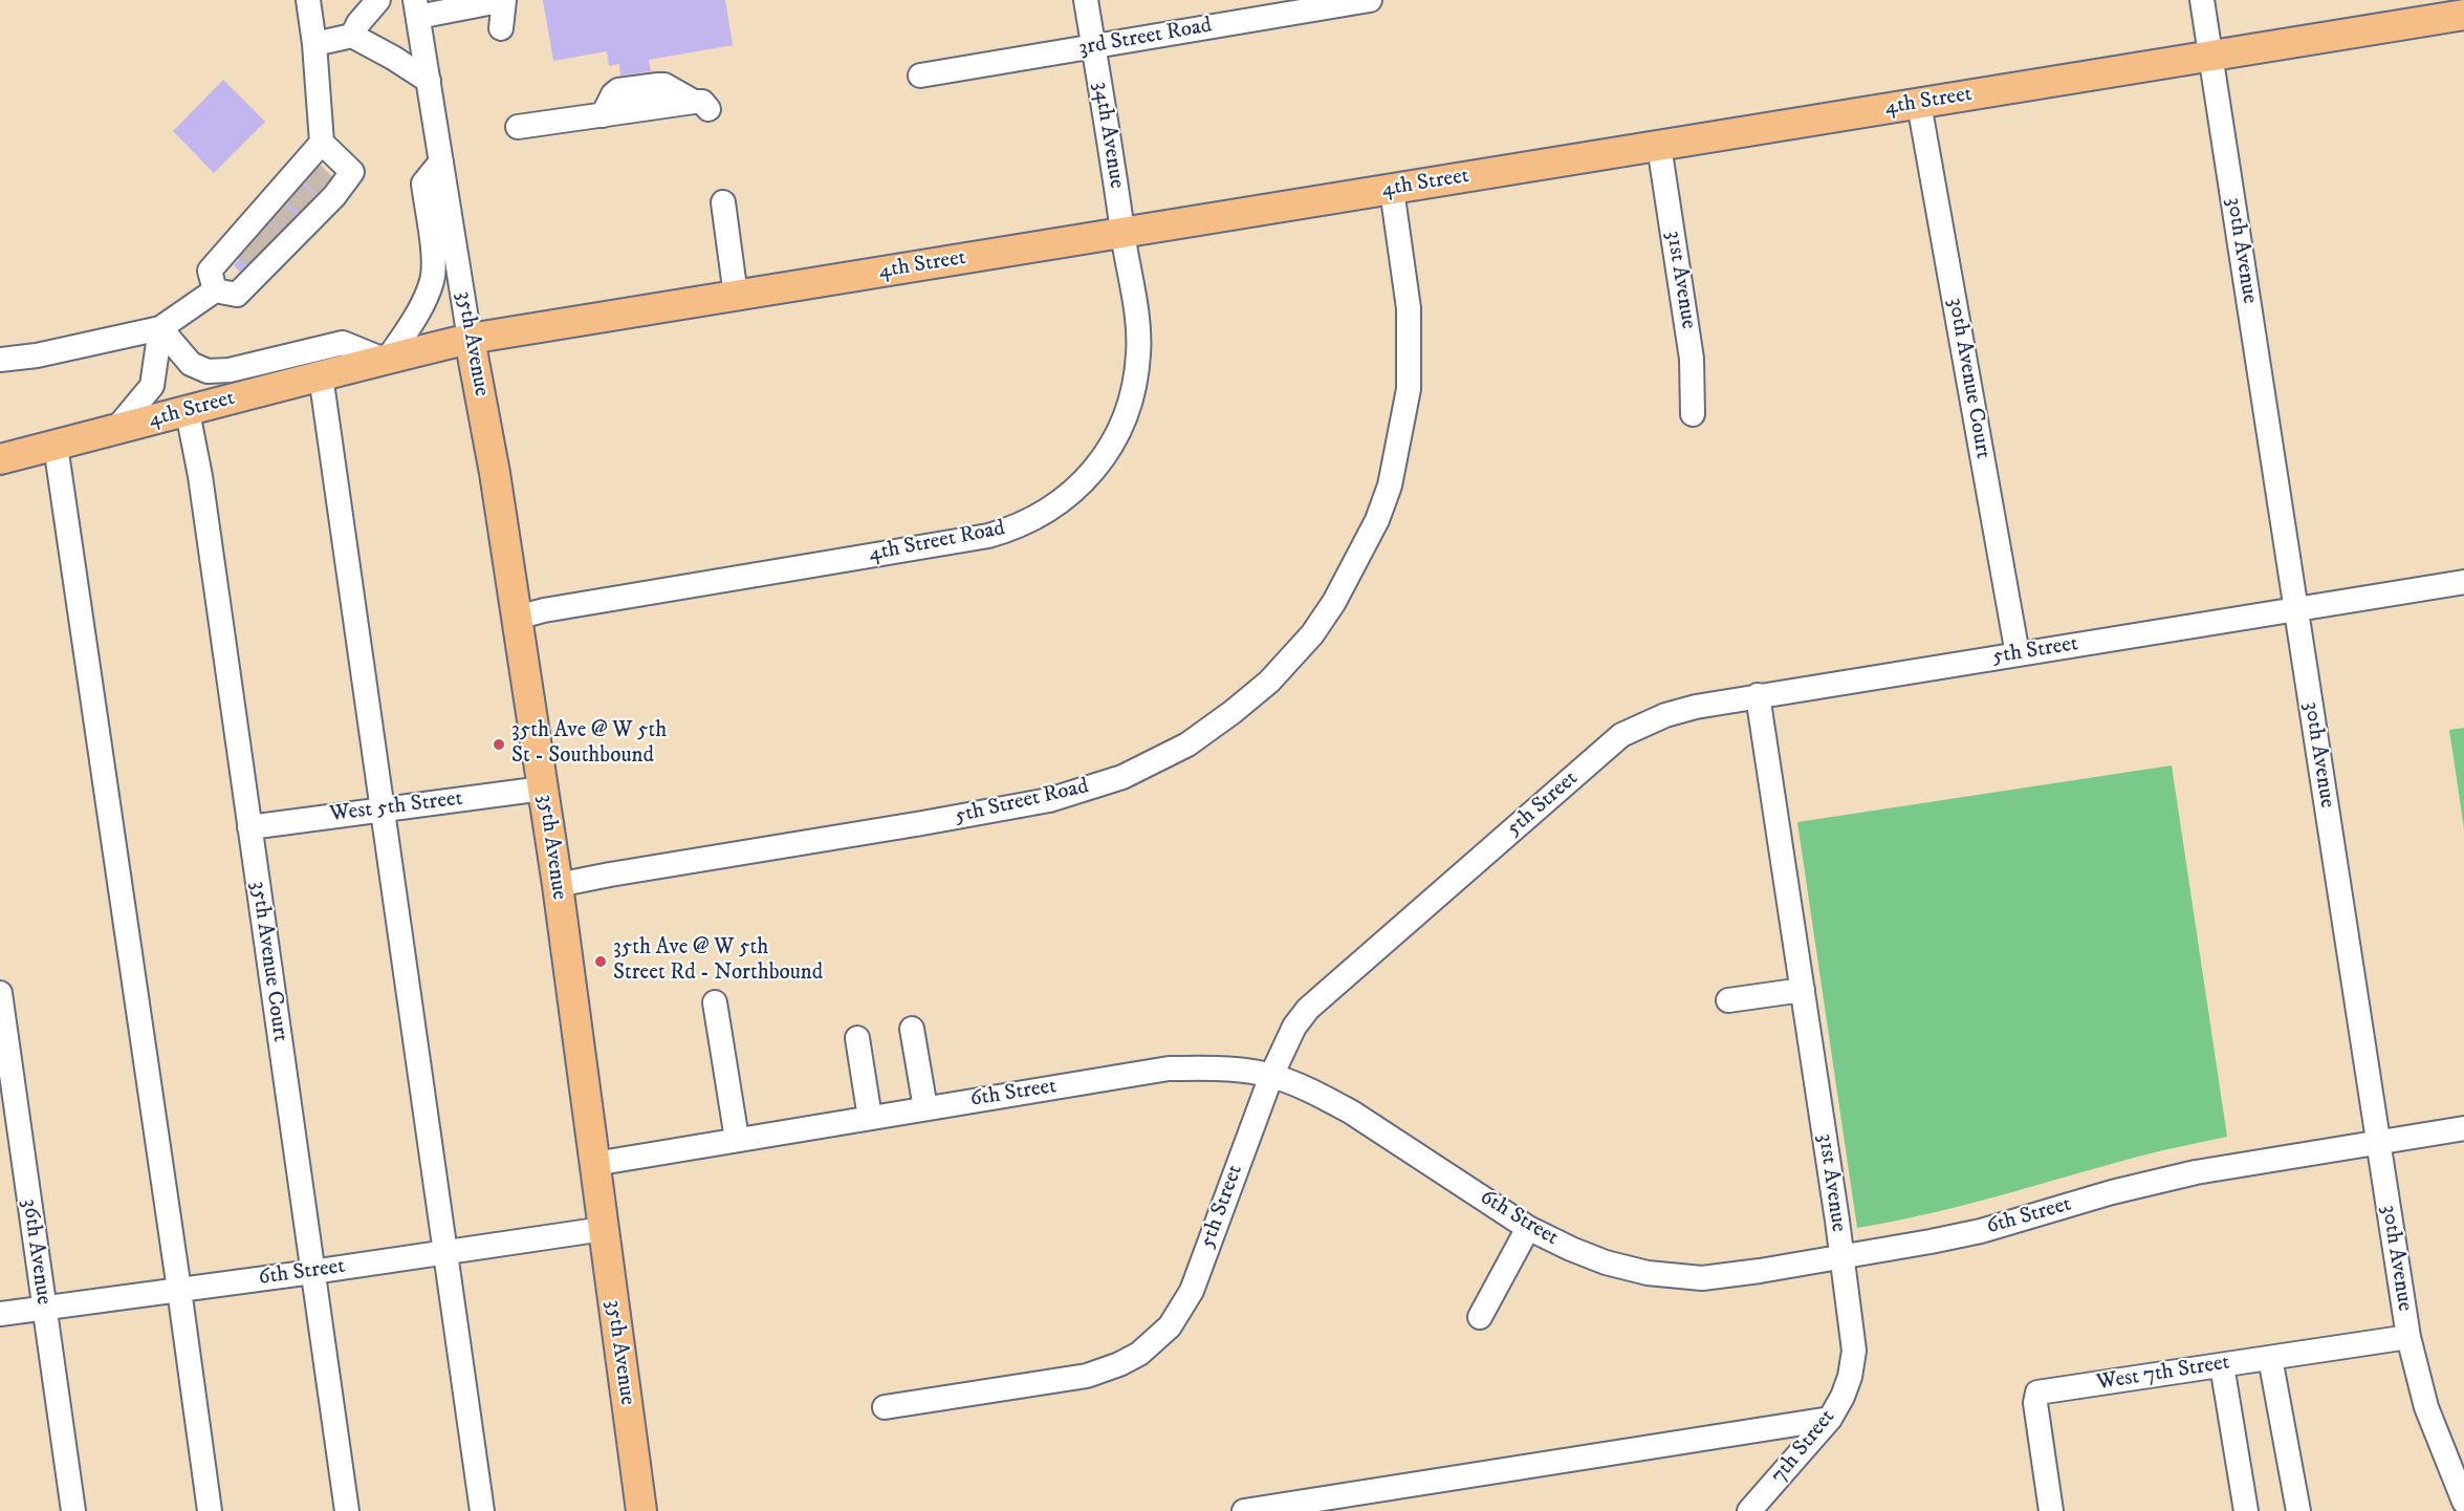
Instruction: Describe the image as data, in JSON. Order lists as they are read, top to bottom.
{
  "streets": {
    "main road": ["4th Street", "35th Avenue"],
    "street": [
      "3rd Street Road",
      "34th Avenue",
      "30th Avenue",
      "31st Avenue",
      "30th Avenue Court",
      "4th Street Road",
      "5th Street",
      "5th Street Road",
      "West 5th Street",
      "35th Avenue Court",
      "6th Street",
      "36th Avenue",
      "West 7th Street",
      "7th Street"
    ]
  },
  "crossings": [
    ["3rd Street Road", "34th Avenue"],
    ["4th Street", "34th Avenue"],
    ["4th Street", "30th Avenue"],
    ["4th Street", "31st Avenue"],
    ["4th Street", "35th Avenue"],
    ["4th Street", "30th Avenue Court"],
    ["4th Street", "4th Street Road"],
    ["4th Street", "5th Street Road"],
    ["4th Street", "35th Avenue Court"],
    ["34th Avenue", "4th Street Road"],
    ["30th Avenue", "5th Street"],
    ["30th Avenue", "6th Street"],
    ["30th Avenue", "West 7th Street"],
    ["31st Avenue", "5th Street"],
    ["31st Avenue", "6th Street"],
    ["31st Avenue", "7th Street"],
    ["35th Avenue", "4th Street Road"],
    ["35th Avenue", "5th Street Road"],
    ["35th Avenue", "West 5th Street"],
    ["35th Avenue", "6th Street"],
    ["30th Avenue Court", "5th Street"],
    ["5th Street", "6th Street"],
    ["West 5th Street", "35th Avenue Court"],
    ["35th Avenue Court", "6th Street"],
    ["6th Street", "36th Avenue"]
  ],
  "places": ["35th Ave @ W 5th St - Southbound", "35th Ave @ W 5th Street Rd - Northbound"]
}
